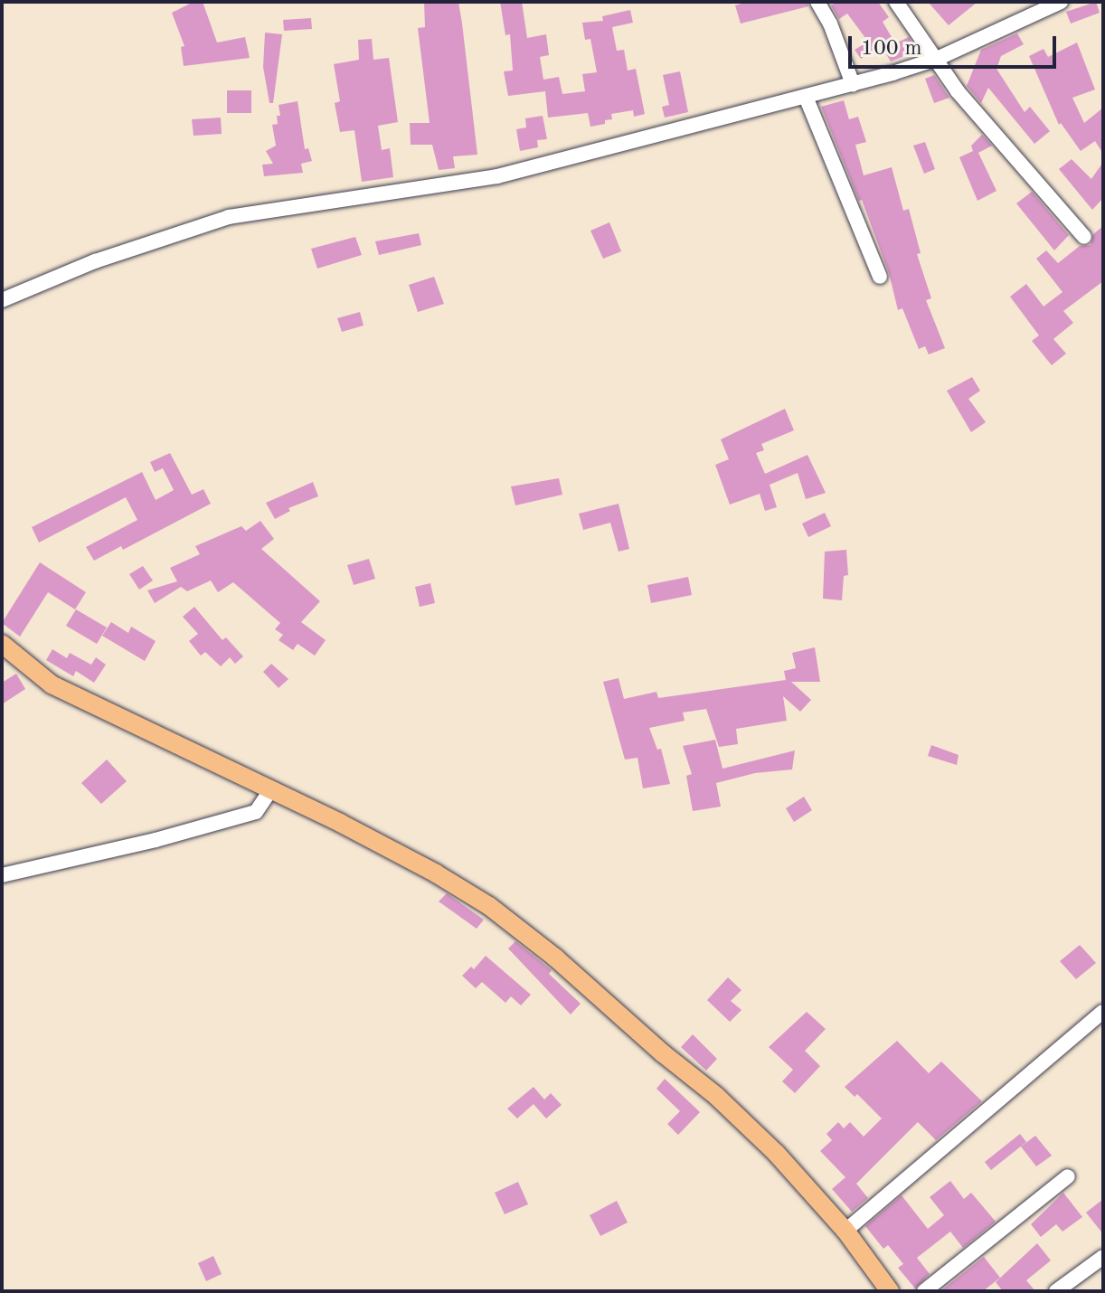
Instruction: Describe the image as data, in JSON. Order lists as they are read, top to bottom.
{
  "scale_bar": "100 m"
}
